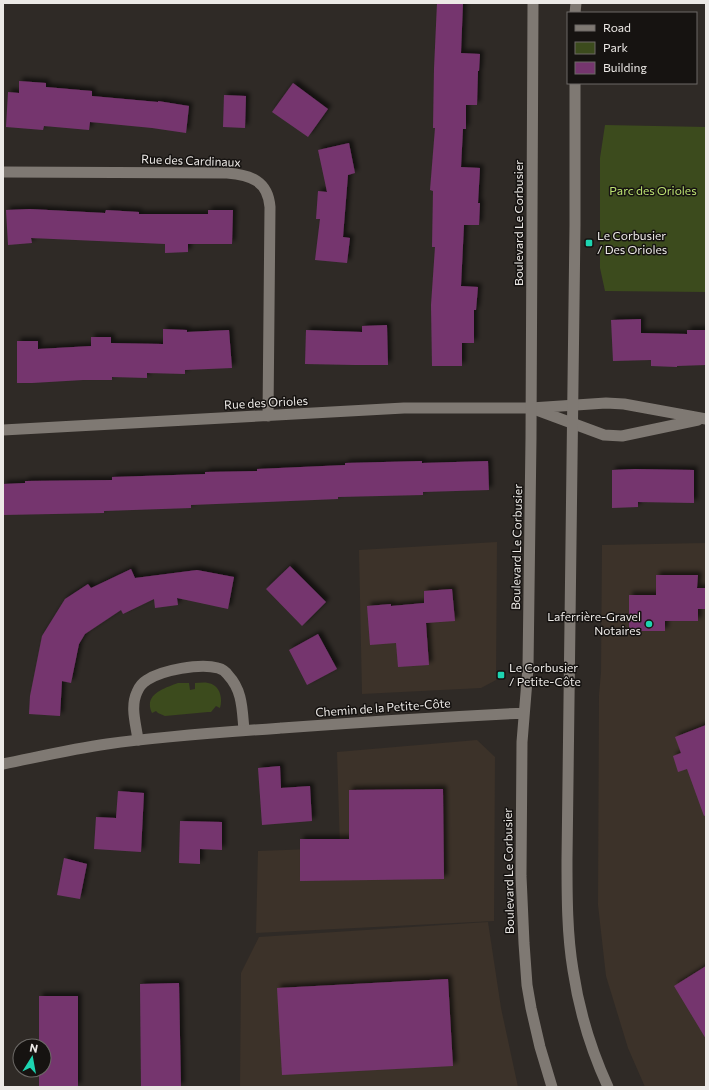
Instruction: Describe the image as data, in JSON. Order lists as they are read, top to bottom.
{
  "streets": {
    "street": [
      "Rue des Cardinaux",
      "Boulevard Le Corbusier",
      "Rue des Orioles",
      "Chemin de la Petite-Côte"
    ]
  },
  "crossings": [
    ["Rue des Cardinaux", "Rue des Orioles"],
    ["Boulevard Le Corbusier", "Rue des Orioles"],
    ["Boulevard Le Corbusier", "Chemin de la Petite-Côte"]
  ],
  "parks": ["Parc des Orioles"],
  "places": {
    "transit": ["Le Corbusier / Des Orioles", "Le Corbusier / Petite-Côte"],
    "other": ["Laferrière-Gravel Notaires"]
  },
  "legend": ["Road", "Park", "Building"],
  "north": "top"
}
